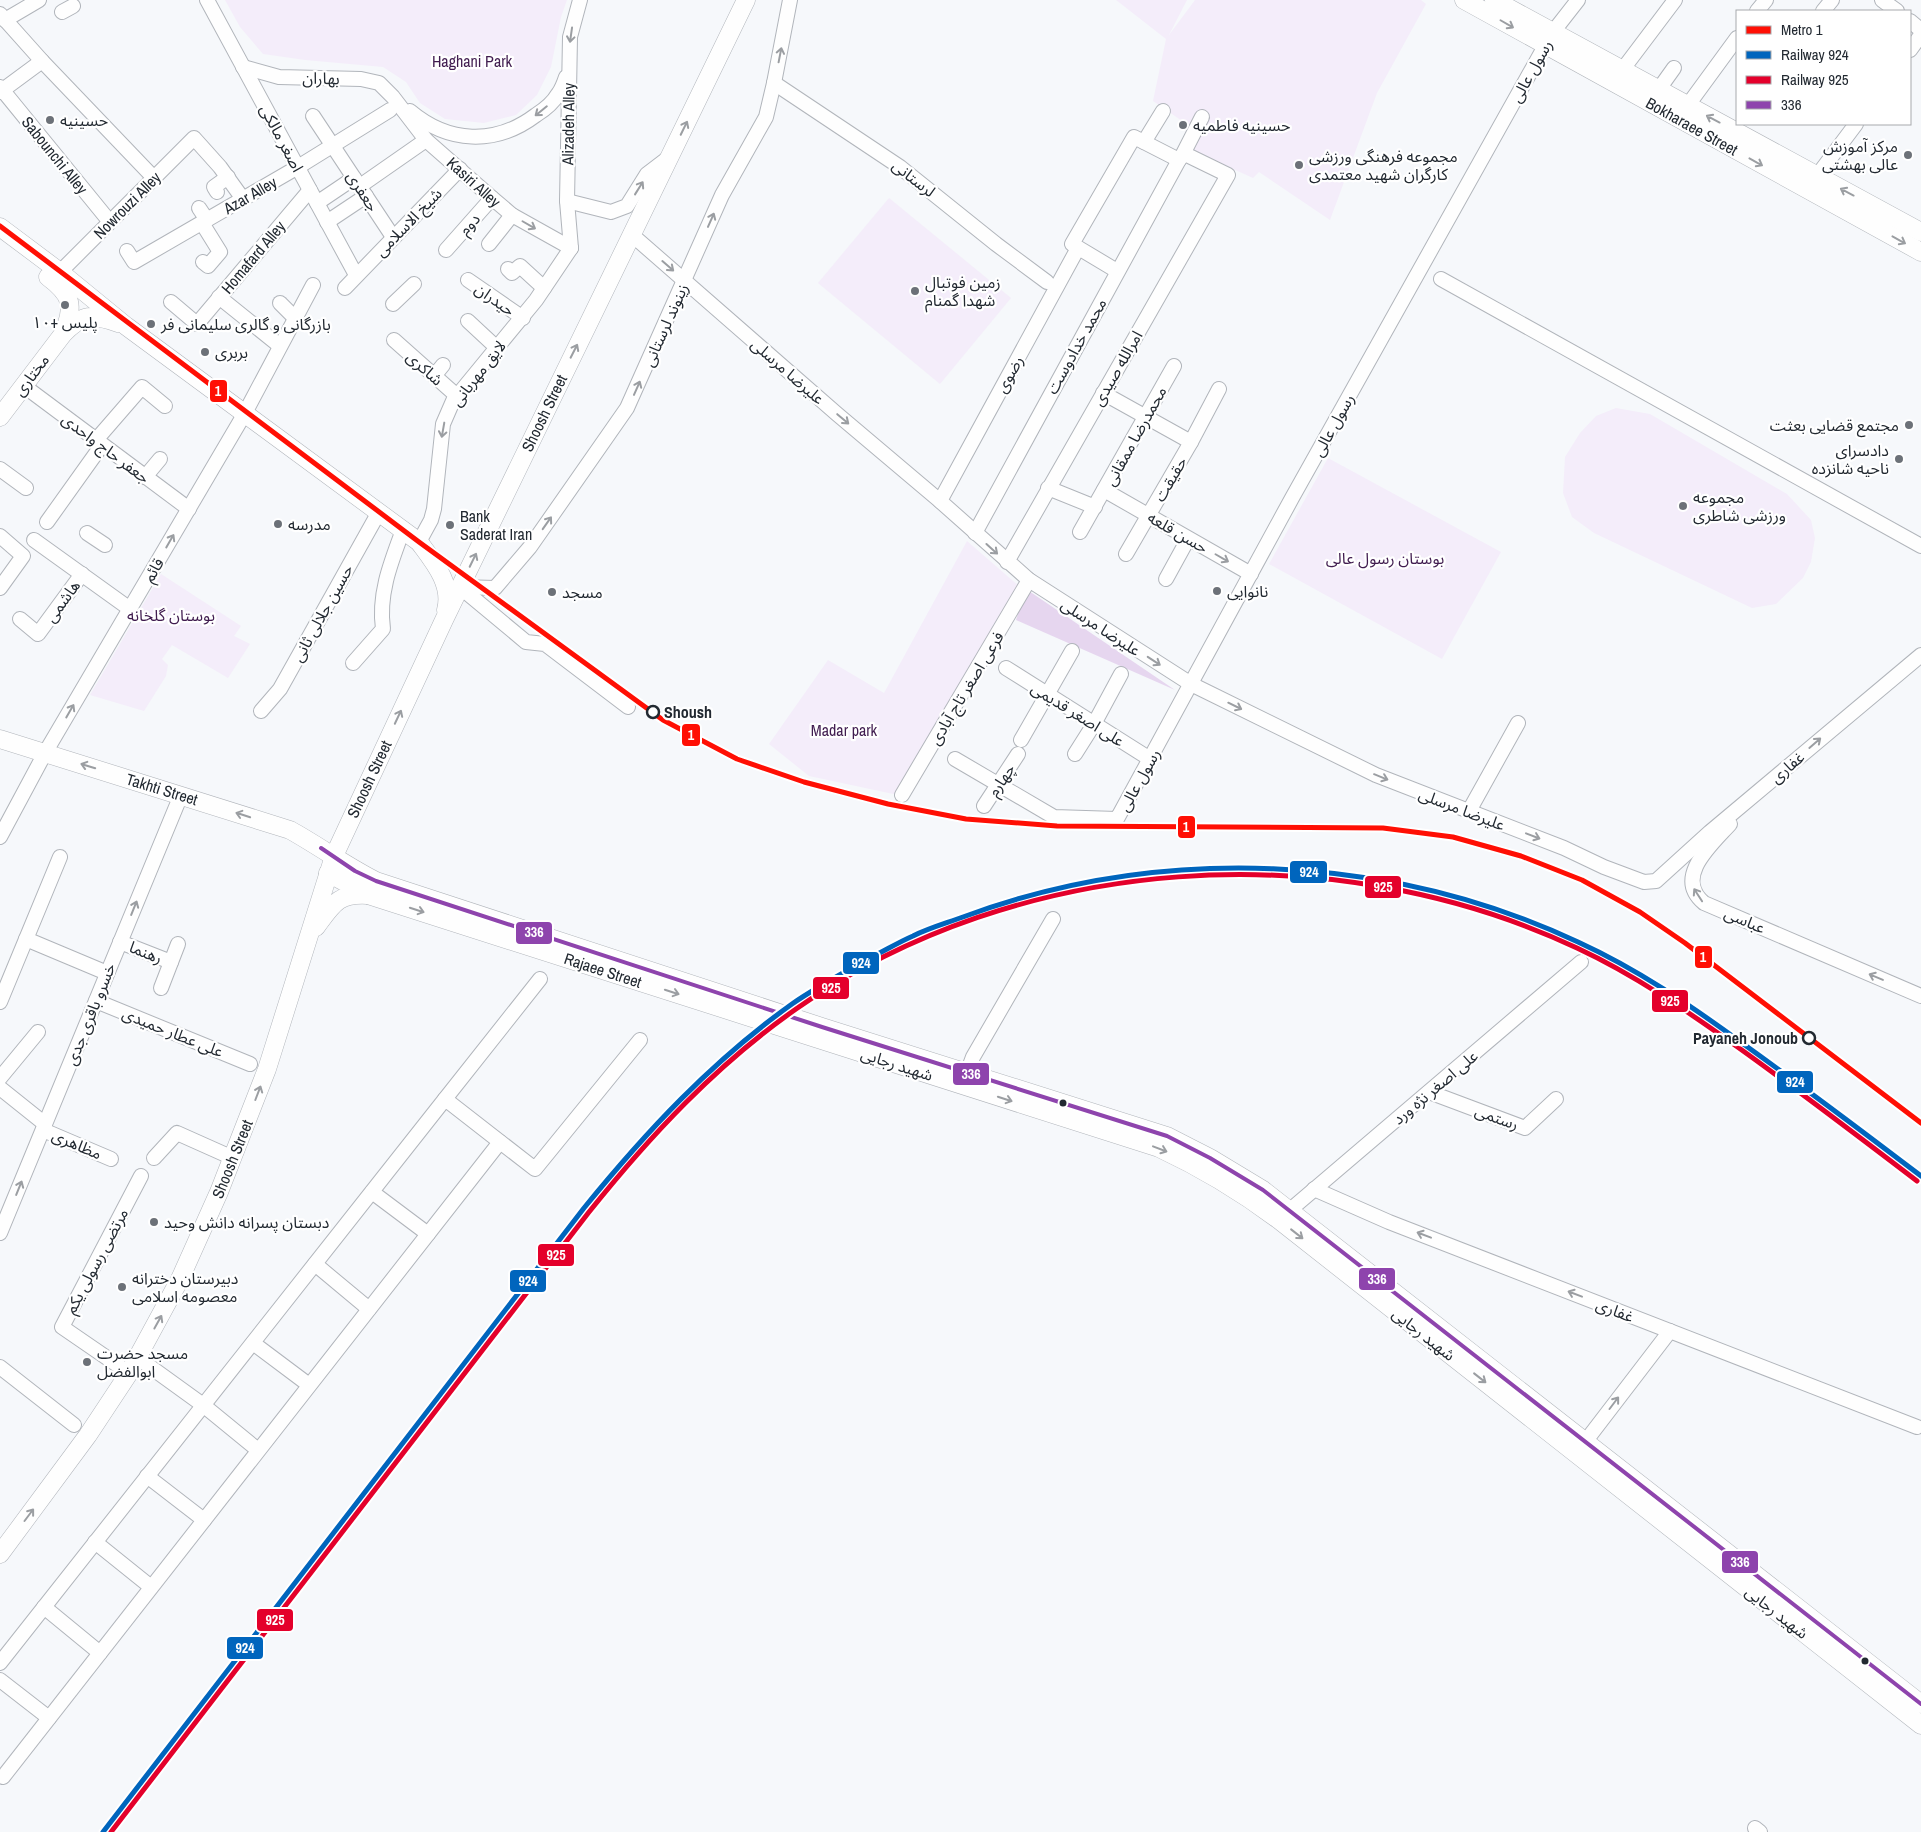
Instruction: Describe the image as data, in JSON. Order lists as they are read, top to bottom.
{
  "streets": {
    "main road": [
      "Bokharaee Street",
      "مختاری",
      "Shoosh Street",
      "Takhti Street",
      "Rajaee Street",
      "شهید رجایی"
    ],
    "street": [
      "رسول عالی",
      "بهاران",
      "Alizadeh Alley",
      "اصغر مالکی",
      "Sabounchi Alley",
      "لرستانی",
      "Kasiri Alley",
      "جعفری",
      "Azar Alley",
      "Nowrouzi Alley",
      "شیخ الاسلامی",
      "دوم",
      "Homafard Alley",
      "حیدران",
      "زینوند لرستانی",
      "محمد خدادوست",
      "شاکری",
      "امرالله صیدی",
      "علیرضا مرسلی",
      "لایق مهربانی",
      "رضوی",
      "محمدرضا ممقانی",
      "جعفر حاج واحدی",
      "حقیقت",
      "حسن قلعه",
      "قائم",
      "هاشمی",
      "حسین جلالی ثانی",
      "فرعی اصغر تاج آبادی",
      "علی اصغر قدیمی",
      "غفاری",
      "چهارم",
      "عباسی",
      "رهنما",
      "خسرو باقری جدی",
      "علی عطار حمیدی",
      "علی اصغر نژه ورد",
      "رستمی",
      "مظاهری",
      "مرتضی رسولی یکم"
    ]
  },
  "crossings": [
    ["رسول عالی", "Bokharaee Street"],
    ["رسول عالی", "علیرضا مرسلی"],
    ["رسول عالی", "حسن قلعه"],
    ["رسول عالی", "علی اصغر قدیمی"],
    ["رسول عالی", "چهارم"],
    ["بهاران", "اصغر مالکی"],
    ["بهاران", "Kasiri Alley"],
    ["بهاران", "Azar Alley"],
    ["Alizadeh Alley", "Kasiri Alley"],
    ["Alizadeh Alley", "لایق مهربانی"],
    ["اصغر مالکی", "Azar Alley"],
    ["اصغر مالکی", "شیخ الاسلامی"],
    ["اصغر مالکی", "Homafard Alley"],
    ["Sabounchi Alley", "Nowrouzi Alley"],
    ["لرستانی", "زینوند لرستانی"],
    ["Kasiri Alley", "Azar Alley"],
    ["Kasiri Alley", "شیخ الاسلامی"],
    ["Kasiri Alley", "دوم"],
    ["Kasiri Alley", "لایق مهربانی"],
    ["جعفری", "Azar Alley"],
    ["جعفری", "شیخ الاسلامی"],
    ["حیدران", "لایق مهربانی"],
    ["زینوند لرستانی", "علیرضا مرسلی"],
    ["زینوند لرستانی", "Shoosh Street"],
    ["محمد خدادوست", "امرالله صیدی"],
    ["محمد خدادوست", "علیرضا مرسلی"],
    ["شاکری", "لایق مهربانی"],
    ["امرالله صیدی", "علیرضا مرسلی"],
    ["علیرضا مرسلی", "رضوی"],
    ["علیرضا مرسلی", "Shoosh Street"],
    ["علیرضا مرسلی", "فرعی اصغر تاج آبادی"],
    ["علیرضا مرسلی", "غفاری"],
    ["مختاری", "جعفر حاج واحدی"],
    ["Shoosh Street", "Takhti Street"],
    ["Shoosh Street", "Rajaee Street"],
    ["Shoosh Street", "مرتضی رسولی یکم"],
    ["محمدرضا ممقانی", "حسن قلعه"],
    ["جعفر حاج واحدی", "قائم"],
    ["حقیقت", "حسن قلعه"],
    ["قائم", "هاشمی"],
    ["قائم", "Takhti Street"],
    ["غفاری", "عباسی"],
    ["غفاری", "علی اصغر نژه ورد"],
    ["Takhti Street", "Rajaee Street"],
    ["Takhti Street", "خسرو باقری جدی"],
    ["رهنما", "خسرو باقری جدی"],
    ["Rajaee Street", "شهید رجایی"],
    ["Rajaee Street", "علی اصغر نژه ورد"],
    ["خسرو باقری جدی", "علی عطار حمیدی"],
    ["خسرو باقری جدی", "مظاهری"],
    ["شهید رجایی", "علی اصغر نژه ورد"],
    ["علی اصغر نژه ورد", "رستمی"]
  ],
  "one_way": [
    "زینوند لرستانی",
    "علیرضا مرسلی",
    "لایق مهربانی",
    "Shoosh Street",
    "حسن قلعه",
    "قائم",
    "Takhti Street",
    "خسرو باقری جدی",
    "شهید رجایی"
  ],
  "parks": [
    "Haghani Park",
    "بوستان رسول عالی",
    "بوستان گلخانه",
    "Madar park"
  ],
  "places": [
    "حسینیه",
    "حسینیه فاطمیه",
    "مرکز آموزش عالی بهشتی",
    "مجموعه فرهنگی ورزشی کارگران شهید معتمدی",
    "زمین فوتبال شهدا گمنام",
    "پلیس +۱۰",
    "بازرگانی و گالری سلیمانی فر",
    "بربری",
    "مجتمع قضایی بعثت",
    "دادسرای ناحیه شانزده",
    "مجموعه ورزشی شاطری",
    "مدرسه",
    "Bank Saderat Iran",
    "نانوایی",
    "مسجد",
    "Shoush",
    "Payaneh Jonoub",
    "دبستان پسرانه دانش وحید",
    "دبیرستان دخترانه معصومه اسلامی",
    "مسجد حضرت ابوالفضل"
  ],
  "lines": [
    "metro line 1",
    "transit line 336",
    "rail line 924",
    "rail line 925"
  ],
  "legend": [
    "Metro 1",
    "Railway 924",
    "Railway 925",
    "336"
  ]
}
